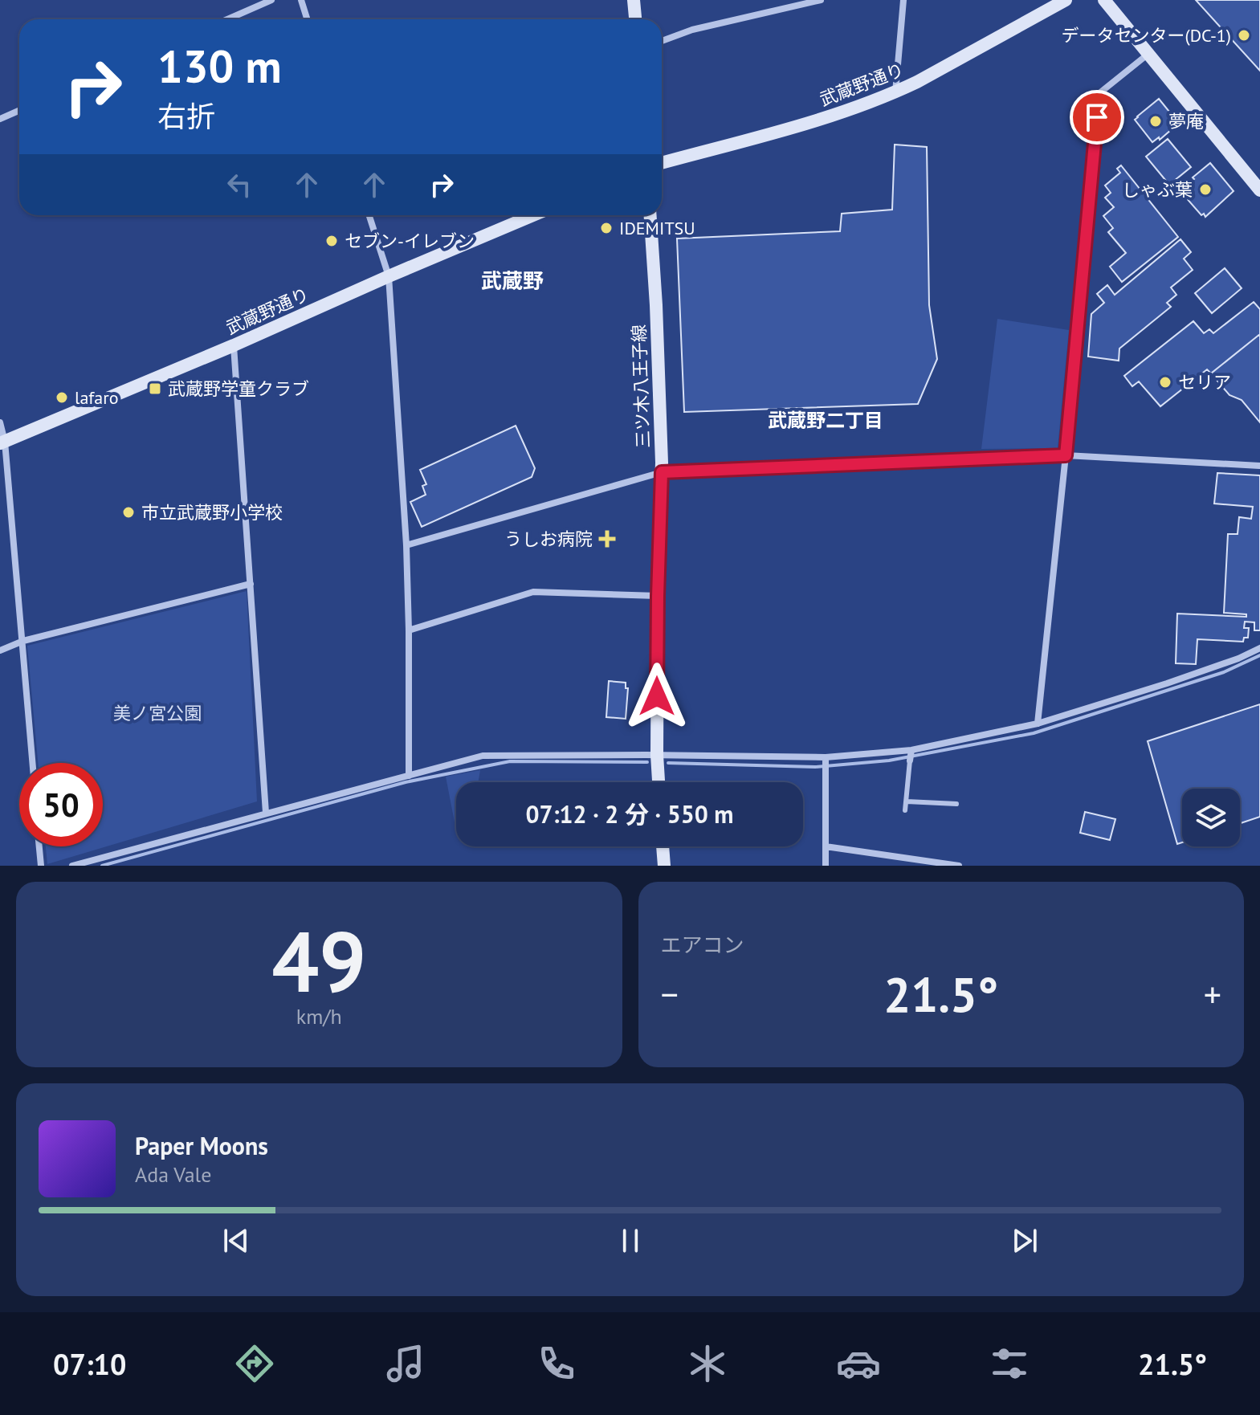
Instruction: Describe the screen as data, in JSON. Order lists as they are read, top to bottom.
{
  "streets": {
    "street": ["武蔵野通り", "三ツ木八王子線"]
  },
  "districts": ["武蔵野", "武蔵野二丁目"],
  "parks": ["美ノ宮公園"],
  "places": {
    "other": [
      "データセンター(DC-1)",
      "夢庵",
      "しゃぶ葉",
      "IDEMITSU",
      "セブン-イレブン",
      "セリア",
      "lafaro",
      "市立武蔵野小学校"
    ],
    "transit": ["武蔵野学童クラブ"],
    "health": ["うしお病院"]
  },
  "page": {
    "turn": ["130 m", "右折"],
    "limit": "50",
    "trip": "07:12 · 2 分 · 550 m",
    "tile": [
      ["49", "km/h"],
      "エアコン"
    ],
    "heat": ["−", "21.5°", "+"],
    "song": ["Paper Moons", "Ada Vale"],
    "tabs": ["07:10", "21.5°"]
  }
}
